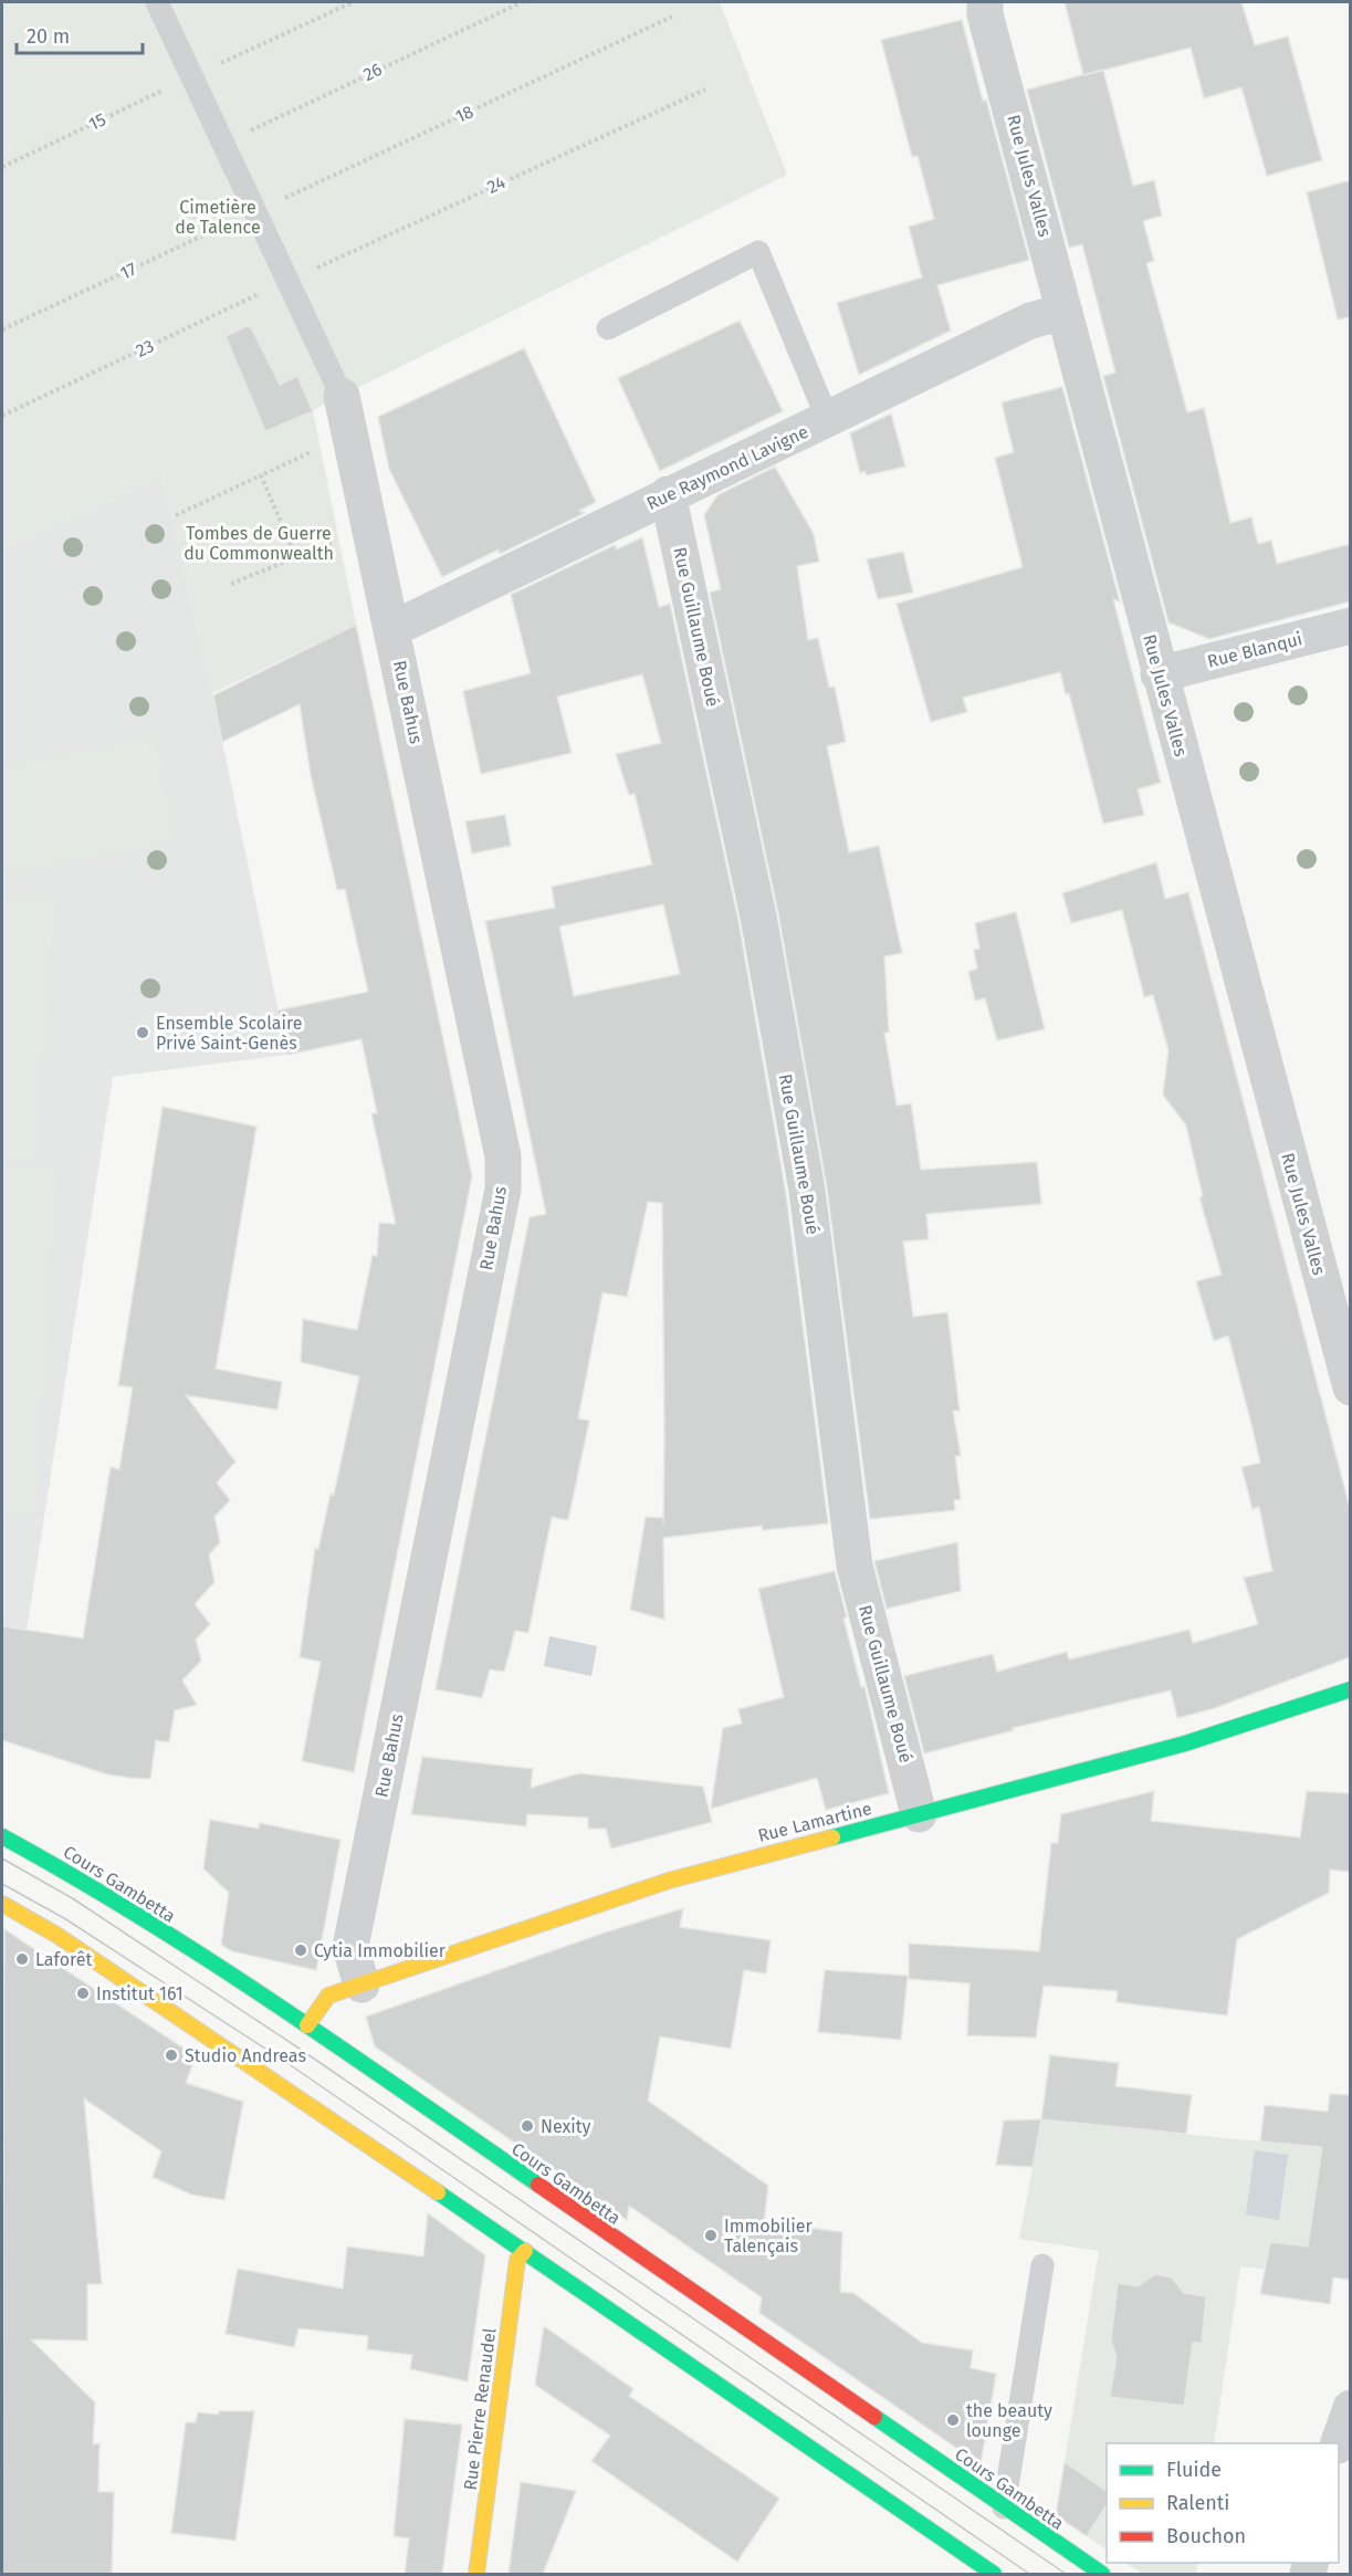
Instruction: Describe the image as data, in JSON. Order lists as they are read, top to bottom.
{
  "streets": {
    "main road": ["Rue Lamartine", "Cours Gambetta", "Rue Pierre Renaudel"],
    "street": [
      "Rue Jules Valles",
      "Rue Raymond Lavigne",
      "Rue Guillaume Boué",
      "Rue Blanqui",
      "Rue Bahus"
    ],
    "path": [
      "26",
      "18",
      "15",
      "24",
      "17",
      "23"
    ]
  },
  "crossings": [
    ["18", "17"],
    ["Rue Jules Valles", "Rue Raymond Lavigne"],
    ["Rue Jules Valles", "Rue Blanqui"],
    ["24", "23"],
    ["Rue Raymond Lavigne", "Rue Guillaume Boué"],
    ["Rue Raymond Lavigne", "Rue Bahus"],
    ["Rue Guillaume Boué", "Rue Lamartine"],
    ["Rue Bahus", "Rue Lamartine"],
    ["Rue Lamartine", "Cours Gambetta"]
  ],
  "parks": ["Cimetière de Talence", "Tombes de Guerre du Commonwealth"],
  "places": [
    "Ensemble Scolaire Privé Saint-Genès",
    "Cytia Immobilier",
    "Laforêt",
    "Institut 161",
    "Studio Andreas",
    "Nexity",
    "Immobilier Talençais",
    "the beauty lounge"
  ],
  "legend": ["Fluide", "Ralenti", "Bouchon"],
  "scale_bar": "20 m"
}
